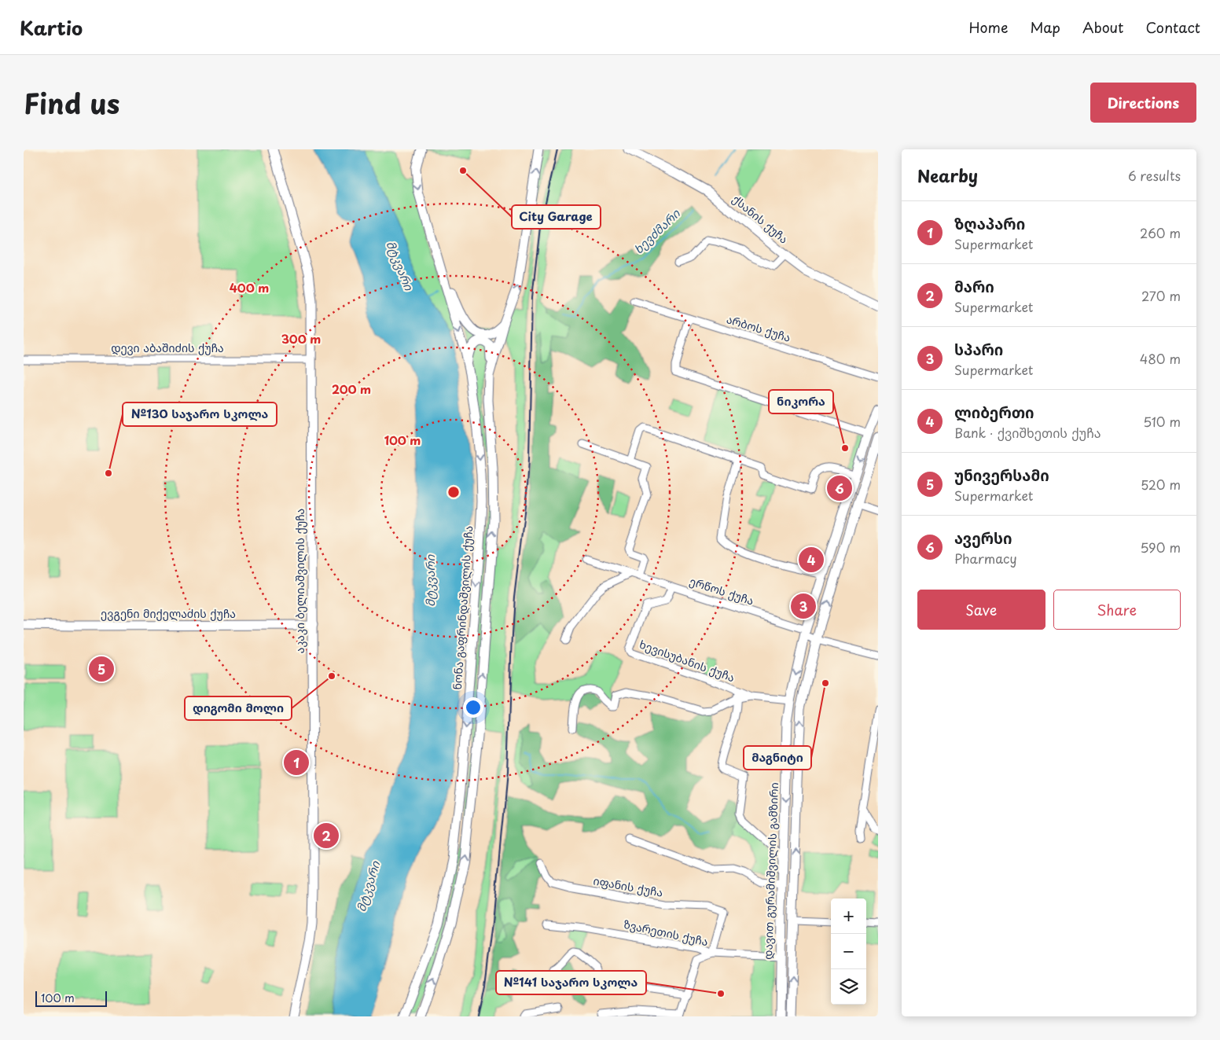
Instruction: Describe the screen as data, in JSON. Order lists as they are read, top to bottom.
{
  "streets": {
    "main road": [
      "ქსანის ქუჩა",
      "აკაკი ბელიაშვილის ქუჩა",
      "ნონა გაფრინდაშვილის ქუჩა",
      "ევგენი მიქელაძის ქუჩა",
      "დავით გურამიშვილის გამზირი"
    ],
    "street": [
      "არბოს ქუჩა",
      "დევი აბაშიძის ქუჩა",
      "ერწოს ქუჩა",
      "ხევისუბანის ქუჩა",
      "იფანის ქუჩა",
      "ზვარეთის ქუჩა"
    ]
  },
  "crossings": [
    ["დევი აბაშიძის ქუჩა", "აკაკი ბელიაშვილის ქუჩა"],
    ["აკაკი ბელიაშვილის ქუჩა", "ევგენი მიქელაძის ქუჩა"],
    ["ერწოს ქუჩა", "ხევისუბანის ქუჩა"],
    ["ერწოს ქუჩა", "დავით გურამიშვილის გამზირი"],
    ["ხევისუბანის ქუჩა", "დავით გურამიშვილის გამზირი"],
    ["დავით გურამიშვილის გამზირი", "ზვარეთის ქუჩა"],
    ["იფანის ქუჩა", "ზვარეთის ქუჩა"]
  ],
  "water": ["ხევძმარი", "მტკვარი"],
  "places": [
    "City Garage",
    "ნიკორა",
    "№130 საჯარო სკოლა",
    "დიგომი მოლი",
    "მაგნიტი",
    "№141 საჯარო სკოლა"
  ],
  "scale_bar": "100 m",
  "page": {
    "header": "Kartio",
    "nav": [
      "Home",
      "Map",
      "About",
      "Contact"
    ],
    "title": "Find us",
    "buttons": [
      "Directions",
      ["Save", "Share"]
    ],
    "heading": ["Nearby", "6 results"],
    "list": [
      {
        "mark": "1",
        "name": "ზღაპარი",
        "note": "Supermarket",
        "value": "260 m"
      },
      {
        "mark": "2",
        "name": "მარი",
        "note": "Supermarket",
        "value": "270 m"
      },
      {
        "mark": "3",
        "name": "სპარი",
        "note": "Supermarket",
        "value": "480 m"
      },
      {
        "mark": "4",
        "name": "ლიბერთი",
        "note": "Bank · ქვიშხეთის ქუჩა",
        "value": "510 m"
      },
      {
        "mark": "5",
        "name": "უნივერსამი",
        "note": "Supermarket",
        "value": "520 m"
      },
      {
        "mark": "6",
        "name": "ავერსი",
        "note": "Pharmacy",
        "value": "590 m"
      }
    ],
    "pins": [
      "6",
      "4",
      "3",
      "5",
      "1",
      "2"
    ],
    "map_buttons": ["+", "−"],
    "scale": "100 m"
  },
  "rings": [
    "400 m",
    "300 m",
    "200 m",
    "100 m"
  ]
}
